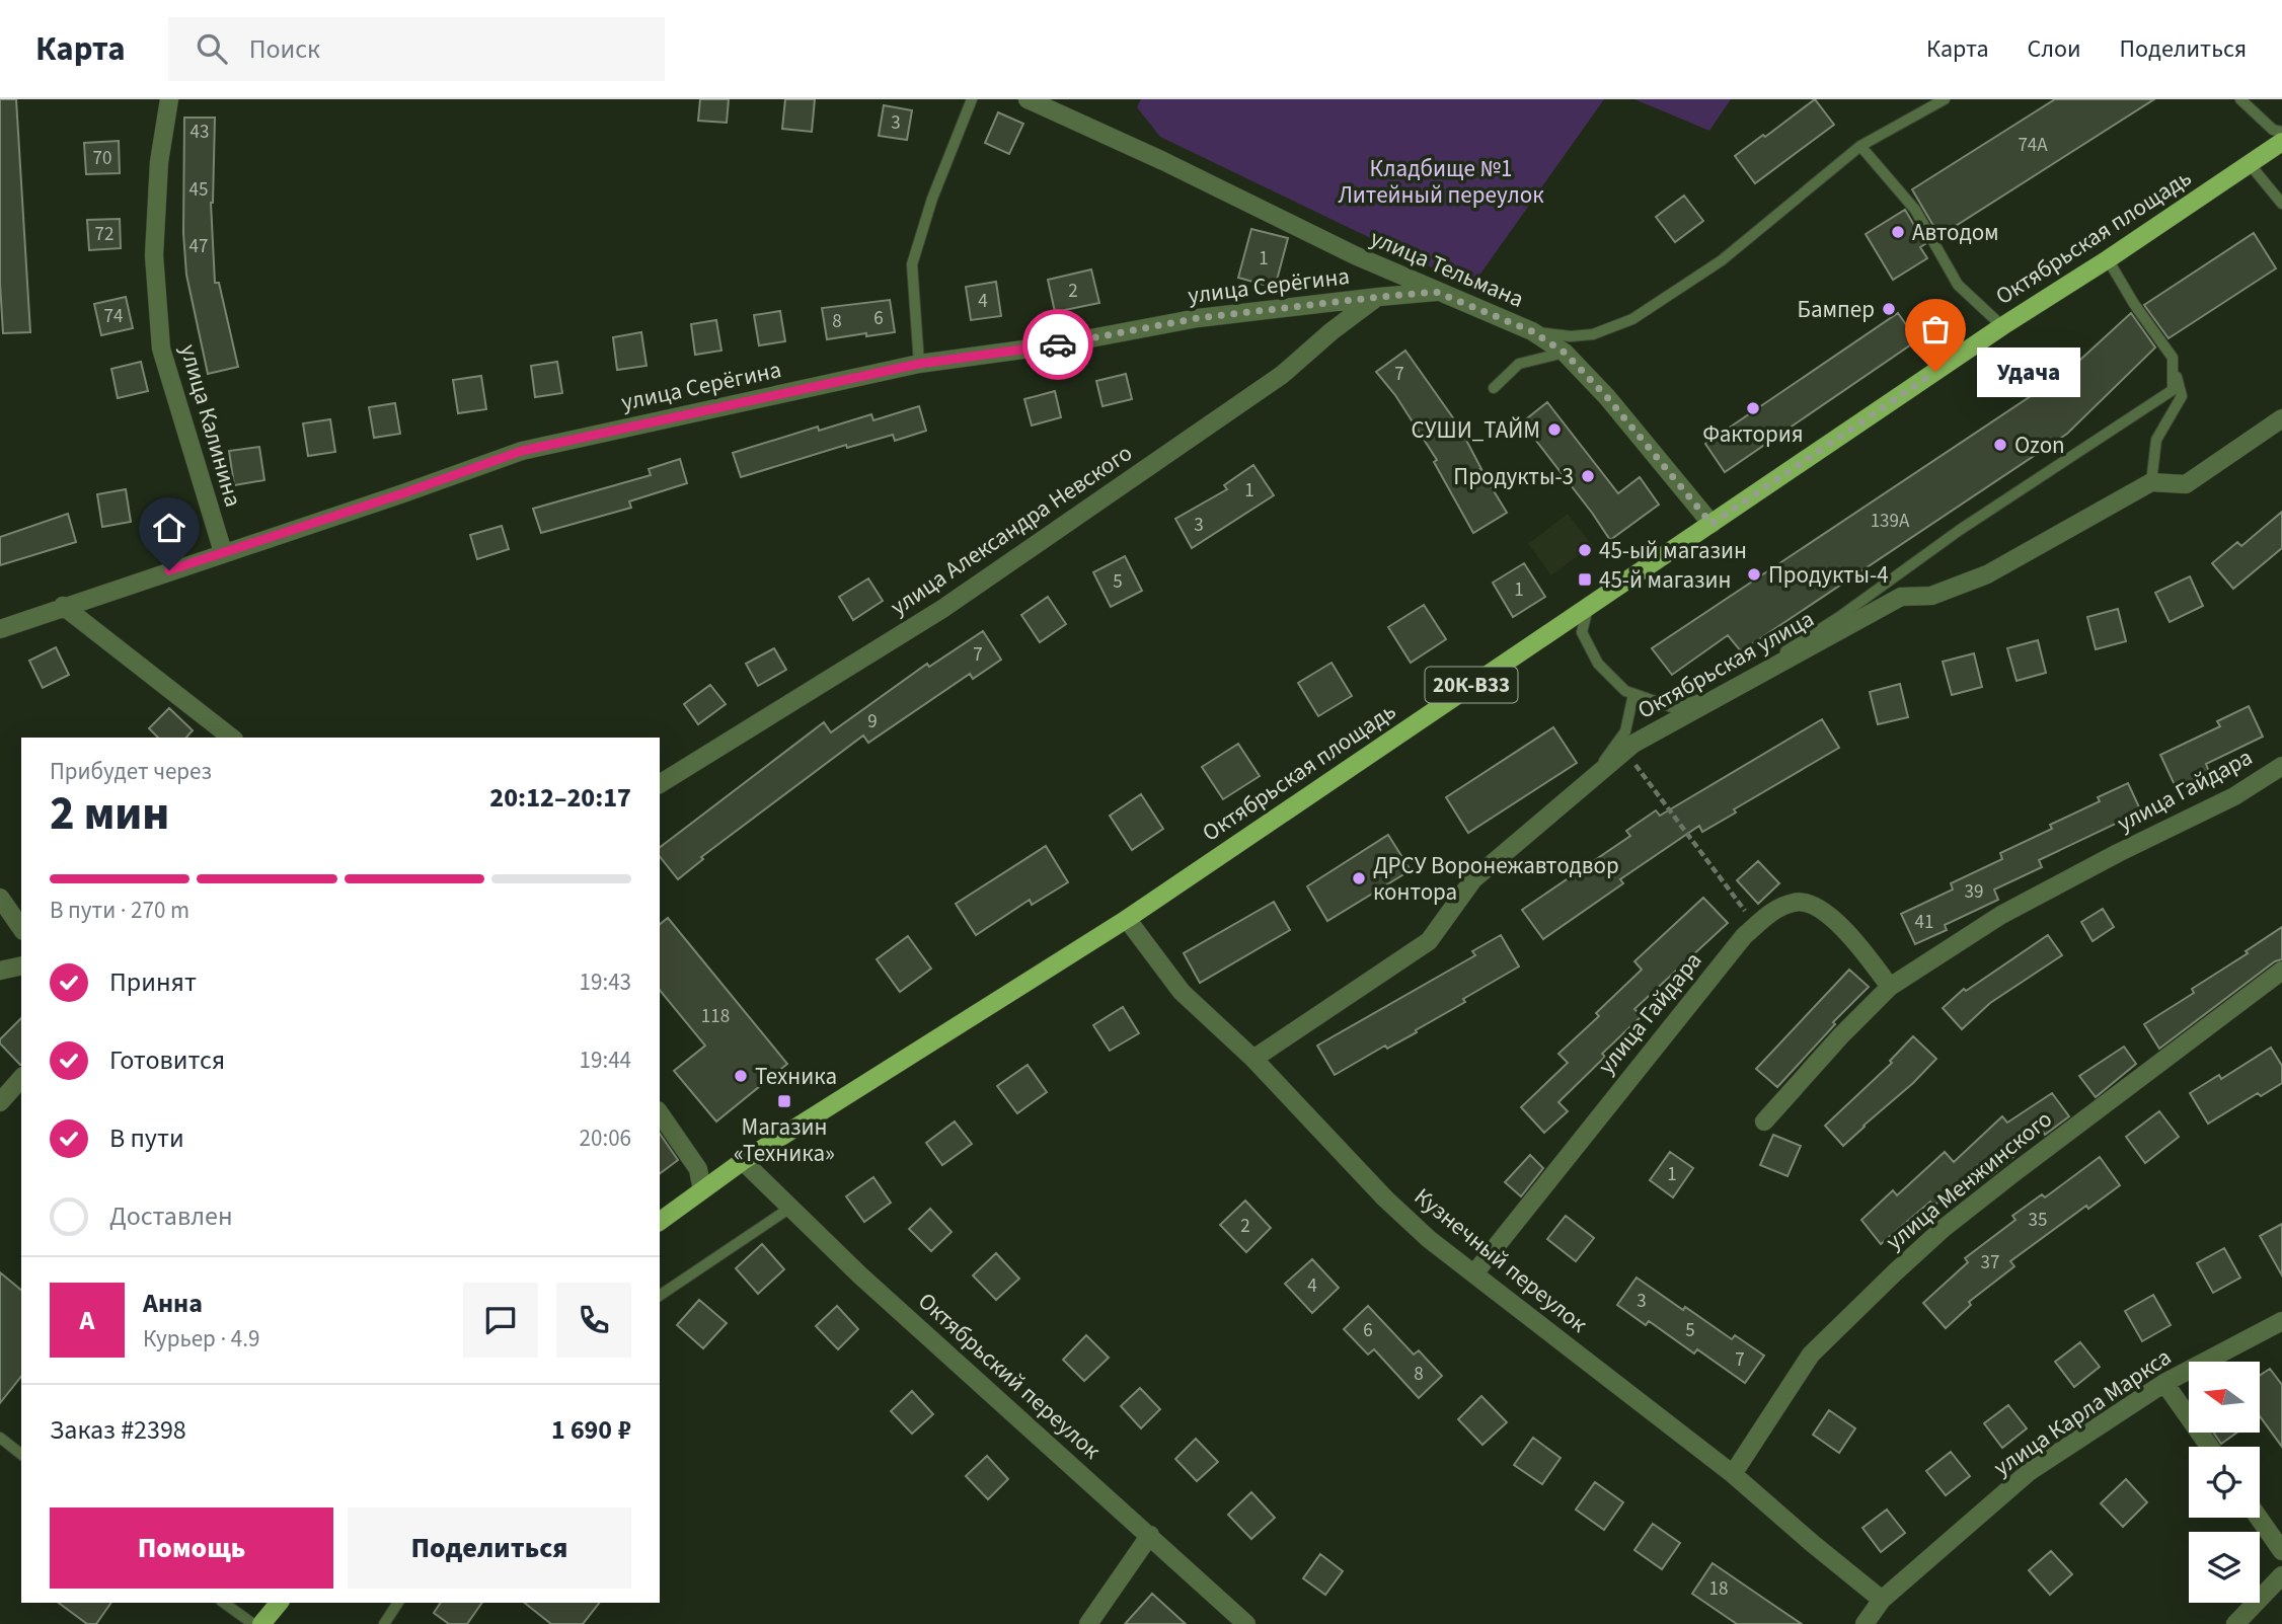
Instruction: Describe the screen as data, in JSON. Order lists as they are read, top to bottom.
{
  "streets": {
    "main road": ["Октябрьская площадь", "20К-В33"],
    "street": [
      "улица Тельмана",
      "улица Серёгина",
      "улица Калинина",
      "улица Александра Невского",
      "Октябрьская улица",
      "улица Гайдара",
      "улица Менжинского",
      "Кузнечный переулок",
      "Октябрьский переулок",
      "улица Карла Маркса"
    ]
  },
  "crossings": [
    ["Октябрьская площадь", "улица Тельмана"],
    ["Октябрьская площадь", "Кузнечный переулок"],
    ["Октябрьская площадь", "Октябрьский переулок"],
    ["улица Тельмана", "улица Серёгина"],
    ["улица Серёгина", "улица Калинина"],
    ["улица Серёгина", "улица Александра Невского"],
    ["Октябрьская улица", "Кузнечный переулок"],
    ["улица Гайдара", "Кузнечный переулок"],
    ["улица Менжинского", "Кузнечный переулок"],
    ["Кузнечный переулок", "улица Карла Маркса"]
  ],
  "parks": ["Кладбище №1 Литейный переулок"],
  "places": {
    "other": [
      "Автодом",
      "Бампер",
      "Удача",
      "Фактория",
      "СУШИ_ТАЙМ",
      "Ozon",
      "Продукты-3",
      "45-ый магазин",
      "Продукты-4",
      "ДРСУ Воронежавтодвор контора",
      "Техника"
    ],
    "transit": ["45-й магазин", "Магазин «Техника»"]
  },
  "house_numbers": [
    "3",
    "43",
    "74А",
    "70",
    "45",
    "72",
    "47",
    "1",
    "2",
    "4",
    "74",
    "6",
    "8",
    "7",
    "1",
    "139А",
    "3",
    "5",
    "1",
    "7",
    "9",
    "39",
    "41",
    "118",
    "1",
    "35",
    "2",
    "37",
    "4",
    "3",
    "6",
    "5",
    "7",
    "8",
    "18"
  ],
  "north": "left",
  "page": {
    "header": "Карта",
    "search": "Поиск",
    "nav": ["Карта", "Слои", "Поделиться"],
    "bubble": "Удача",
    "heading": ["2 мин", "Прибудет через", "20:12–20:17"],
    "panel": [
      "Анна",
      "Курьер · 4.9",
      "Заказ #2398",
      "1 690 ₽"
    ],
    "bar": "В пути · 270 m",
    "list": [
      ["Принят", "19:43"],
      ["Готовится", "19:44"],
      ["В пути", "20:06"],
      "Доставлен"
    ],
    "round": "А",
    "buttons": ["Помощь", "Поделиться"]
  }
}
